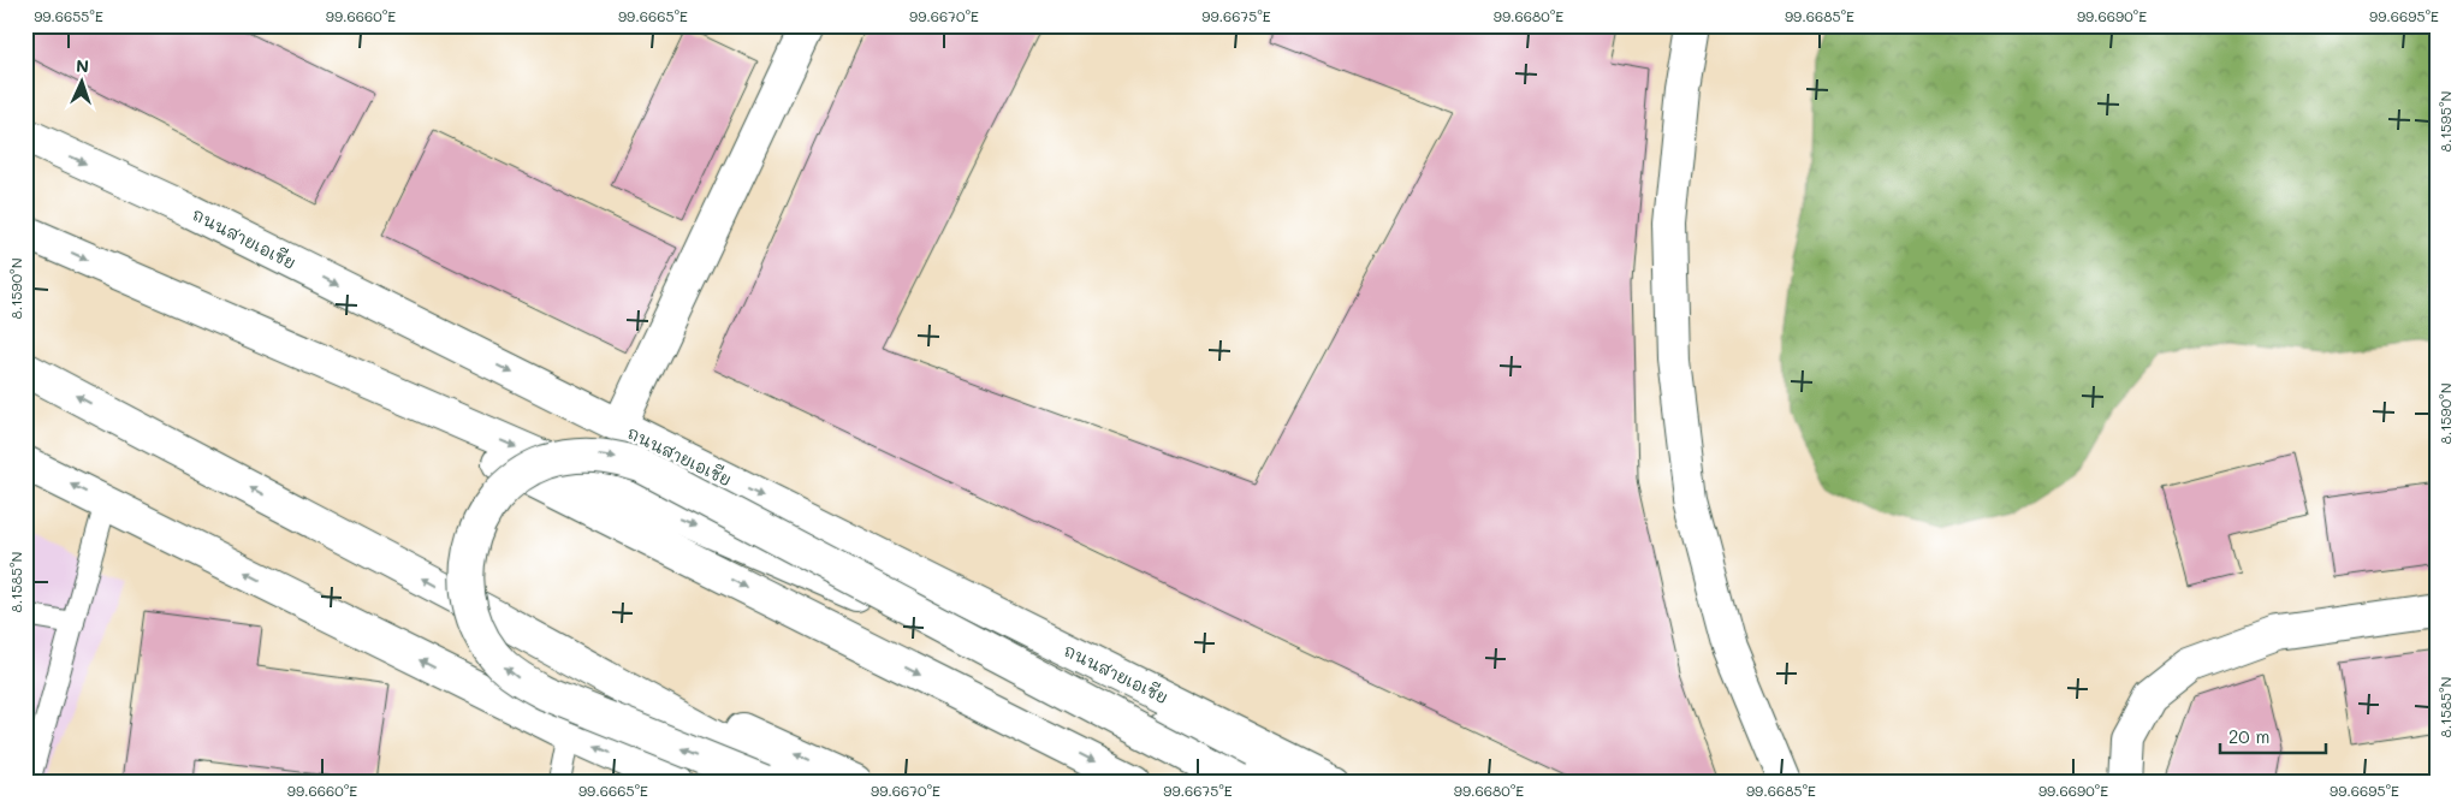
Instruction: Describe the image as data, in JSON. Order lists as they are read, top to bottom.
{
  "streets": {
    "main road": ["ถนนสายเอเชีย"]
  },
  "scale_bar": "20 m",
  "north": "top",
  "coordinates": [
    "99.6655°E",
    "99.6660°E",
    "99.6665°E",
    "99.6670°E",
    "99.6675°E",
    "99.6680°E",
    "99.6685°E",
    "99.6690°E",
    "99.6695°E",
    "8.1595°N",
    "8.1590°N",
    "8.1585°N"
  ]
}
